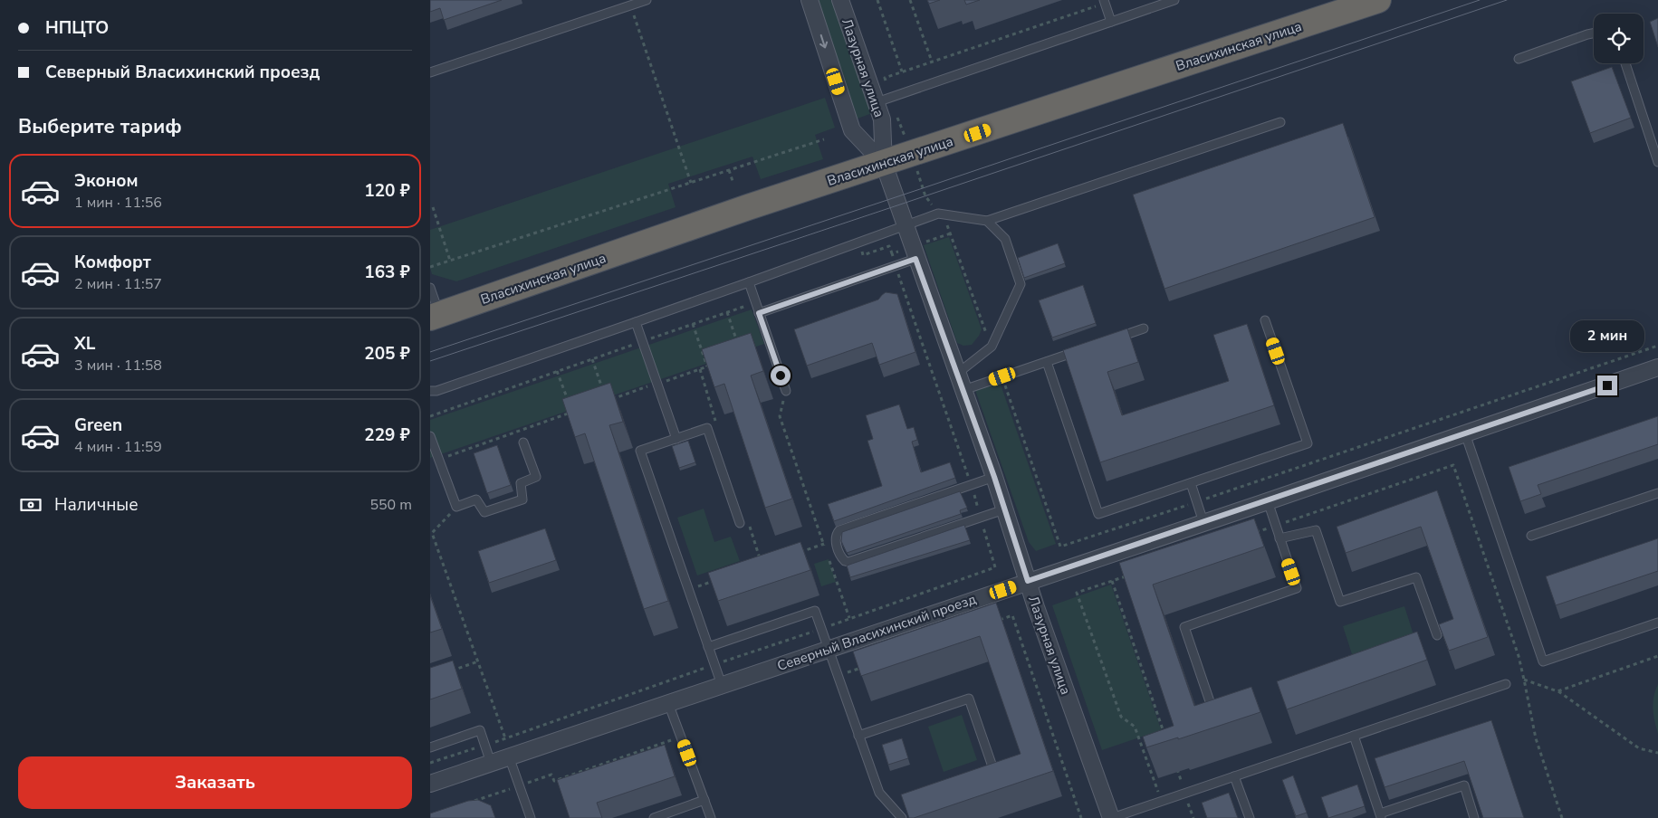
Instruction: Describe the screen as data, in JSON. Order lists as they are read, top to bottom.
{
  "streets": {
    "highway": ["Власихинская улица"],
    "street": ["Лазурная улица", "Северный Власихинский проезд"]
  },
  "crossings": [
    ["Власихинская улица", "Лазурная улица"],
    ["Лазурная улица", "Северный Власихинский проезд"]
  ],
  "page": {
    "banner": ["НПЦТО", "Северный Власихинский проезд"],
    "heading": "Выберите тариф",
    "list": [
      {
        "name": "Эконом",
        "note": "1 мин · 11:56",
        "value": "120 ₽"
      },
      {
        "name": "Комфорт",
        "note": "2 мин · 11:57",
        "value": "163 ₽"
      },
      {
        "name": "XL",
        "note": "3 мин · 11:58",
        "value": "205 ₽"
      },
      {
        "name": "Green",
        "note": "4 мин · 11:59",
        "value": "229 ₽"
      }
    ],
    "bubble": "2 мин",
    "pay": ["Наличные", "550 m"],
    "buttons": "Заказать"
  }
}
